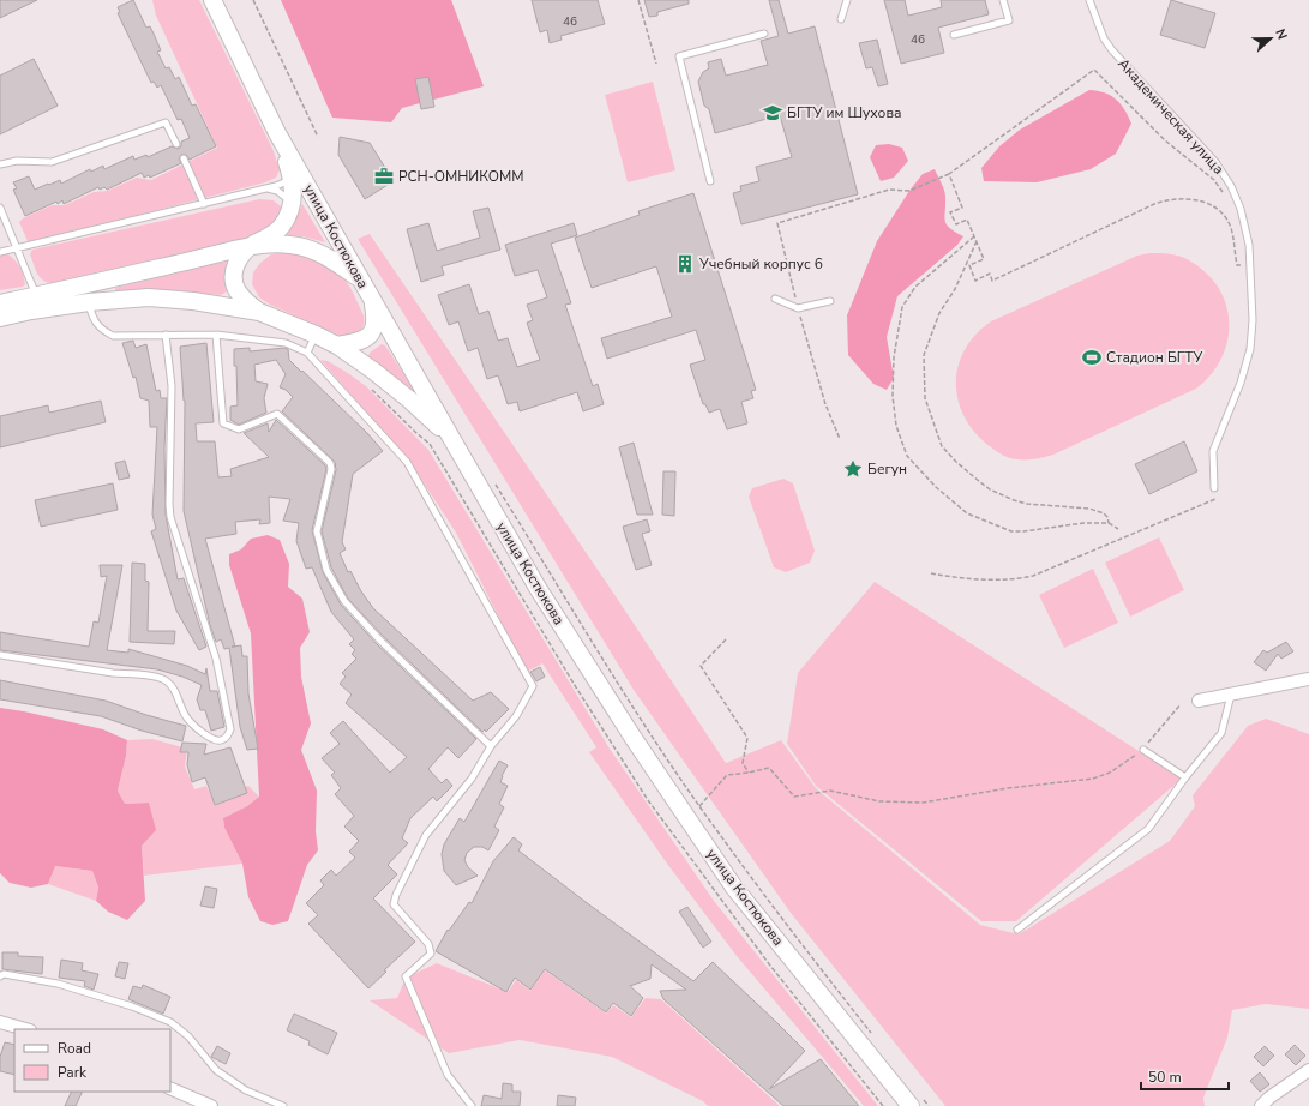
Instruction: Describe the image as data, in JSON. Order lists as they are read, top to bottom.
{
  "streets": {
    "main road": ["улица Костюкова"],
    "lane": ["Академическая улица"]
  },
  "places": {
    "school or university": ["БГТУ им Шухова"],
    "office": ["РСН-ОМНИКОММ"],
    "building": ["Учебный корпус 6"],
    "sports": ["Стадион БГТУ"],
    "place": ["Бегун"]
  },
  "house_numbers": ["46", "46"],
  "legend": ["Road", "Park"],
  "scale_bar": "50 m",
  "north": "right"
}
